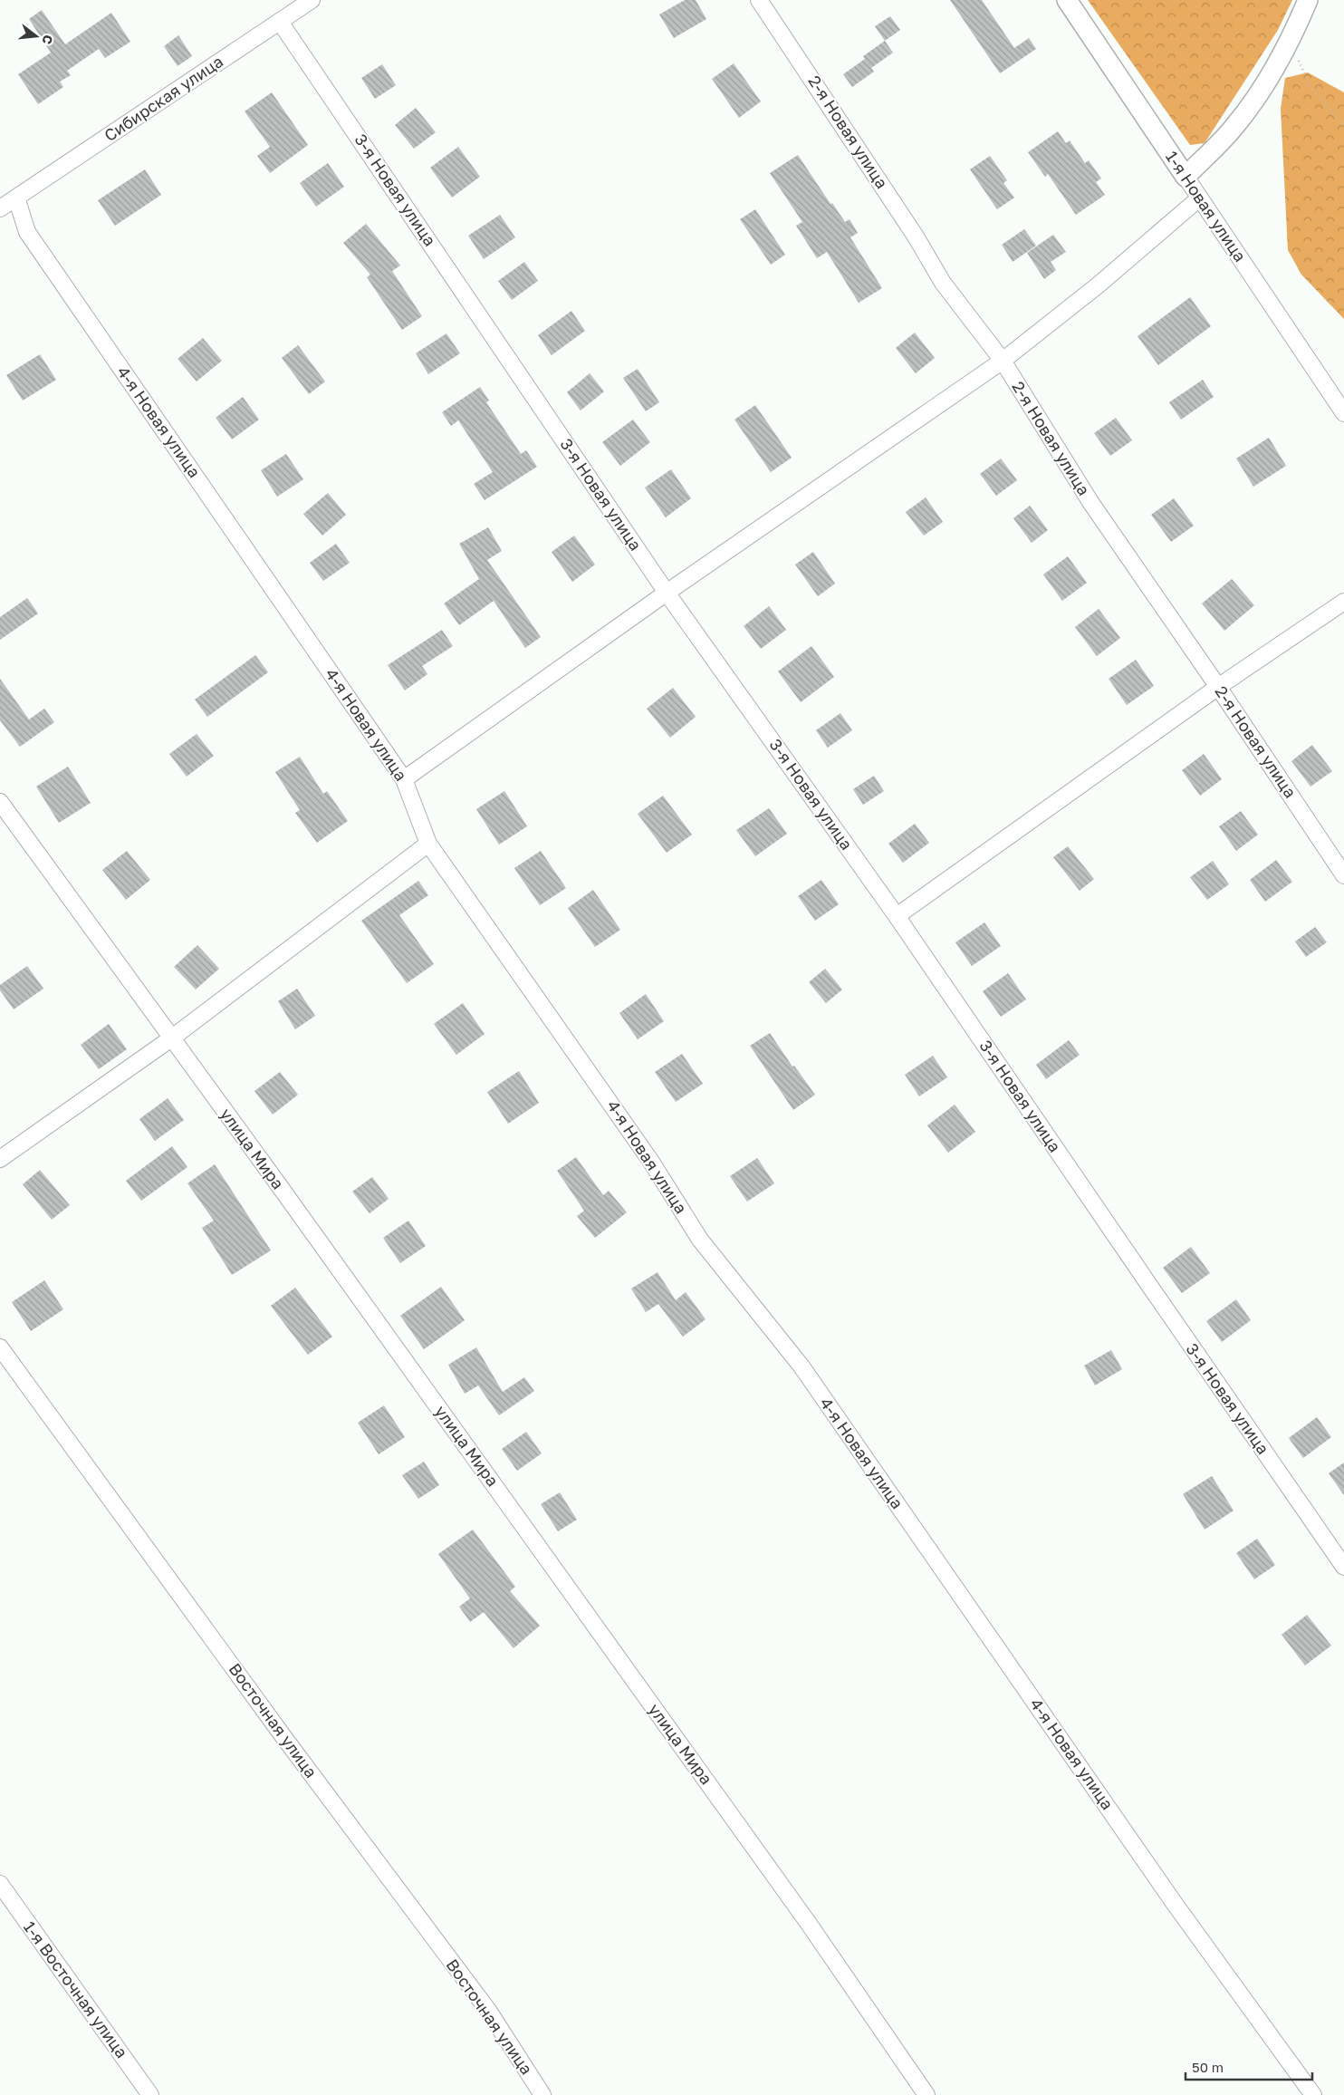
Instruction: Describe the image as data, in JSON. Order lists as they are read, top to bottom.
{
  "streets": {
    "street": [
      "Сибирская улица",
      "2-я Новая улица",
      "3-я Новая улица",
      "1-я Новая улица",
      "4-я Новая улица",
      "улица Мира",
      "Восточная улица",
      "1-я Восточная улица"
    ]
  },
  "crossings": [
    ["Сибирская улица", "3-я Новая улица"],
    ["Сибирская улица", "4-я Новая улица"]
  ],
  "scale_bar": "50 m",
  "north": "right"
}
